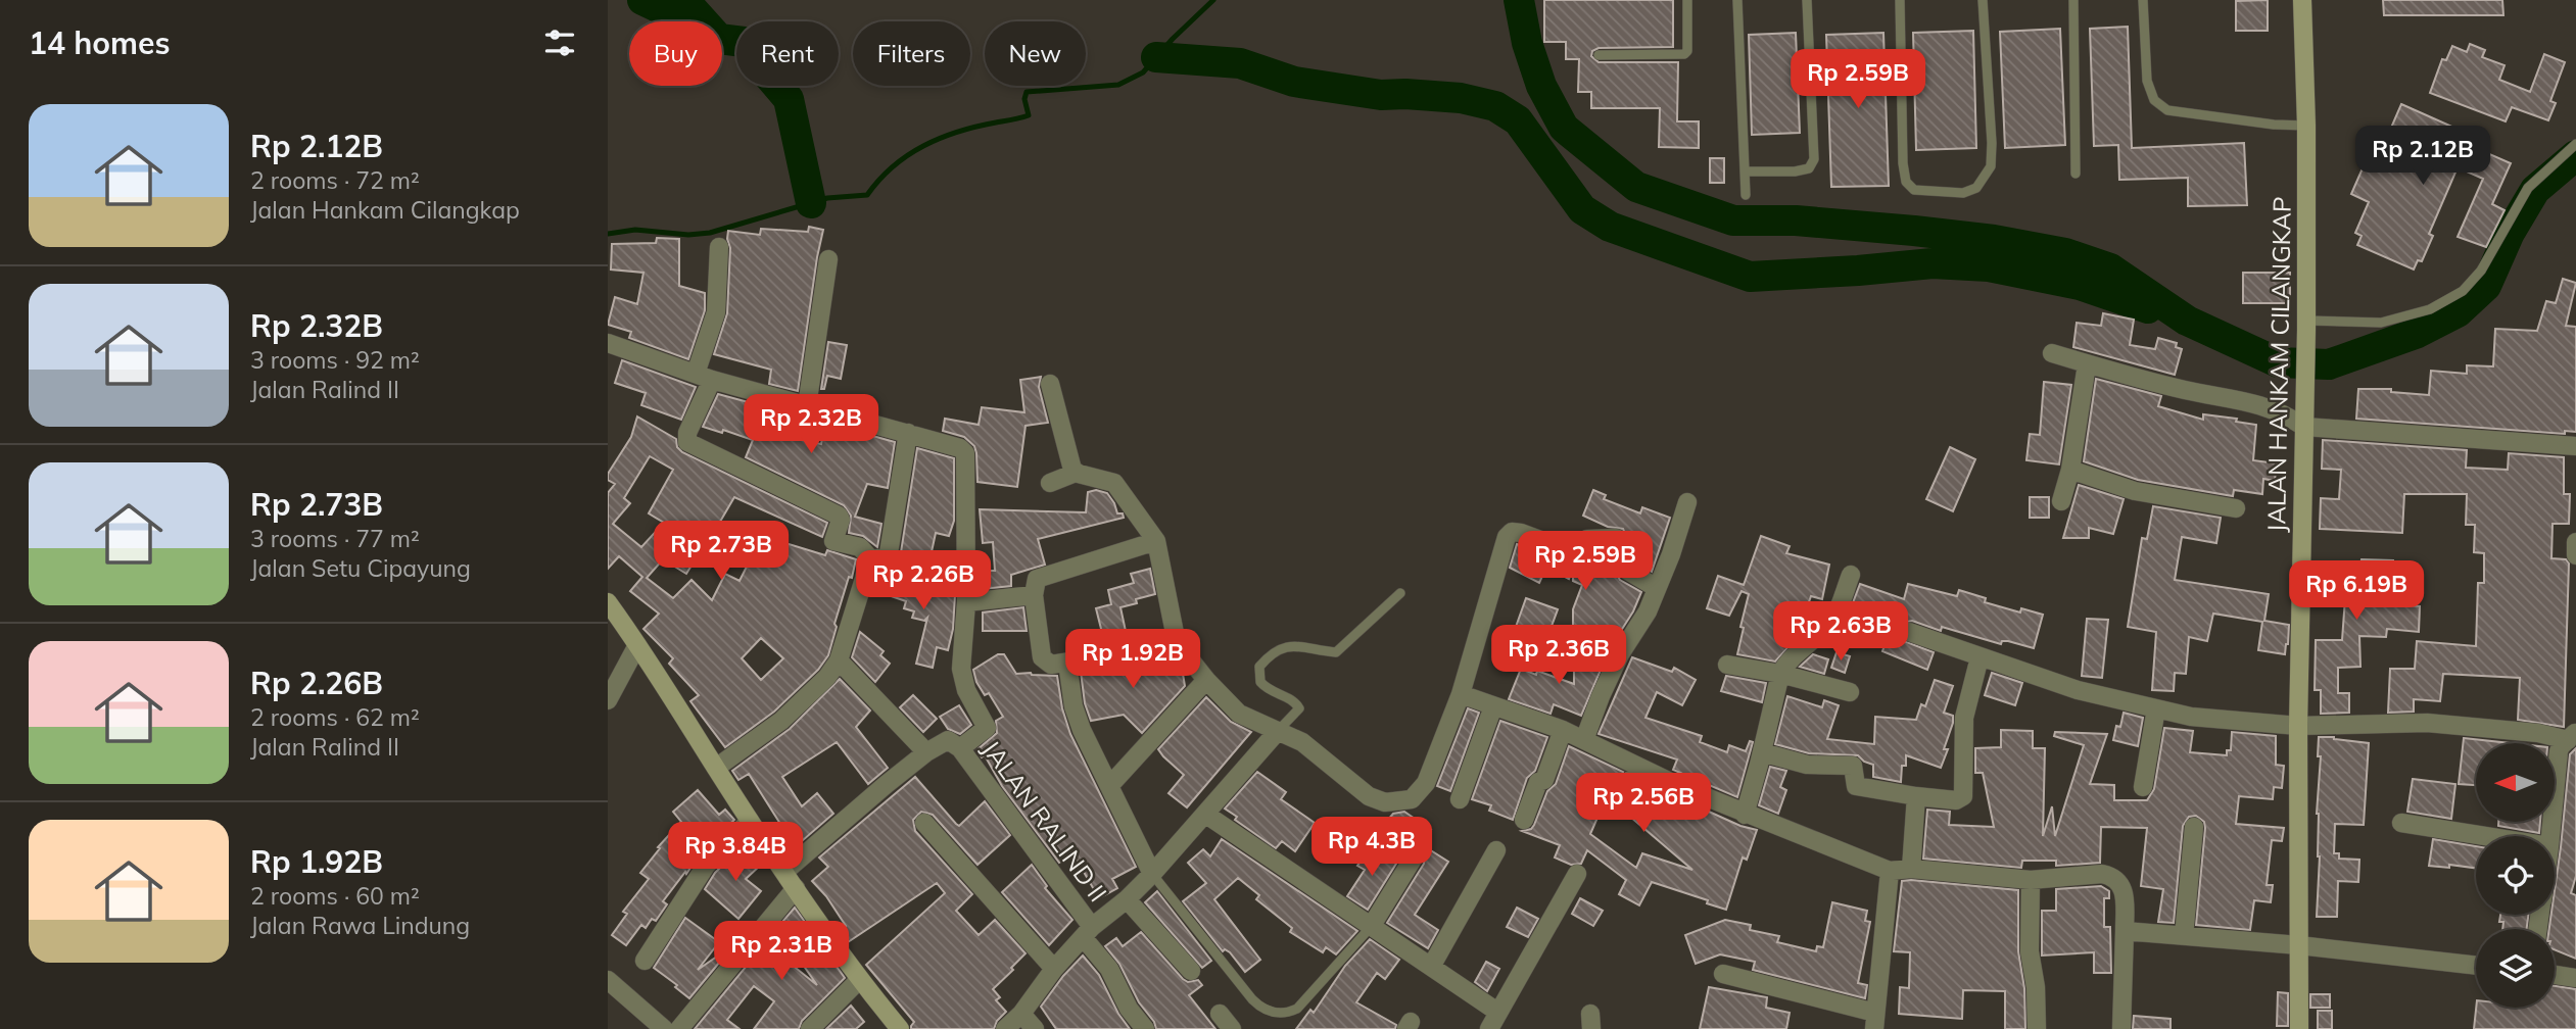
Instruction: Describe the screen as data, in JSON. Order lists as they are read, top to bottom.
{
  "streets": {
    "street": ["JALAN HANKAM CILANGKAP", "JALAN RALIND II"]
  },
  "north": "left",
  "page": {
    "heading": "14 homes",
    "chip": [
      "Buy",
      "Rent",
      "Filters",
      "New"
    ],
    "price": [
      "Rp 2.59B",
      "Rp 2.12B",
      "Rp 2.32B",
      "Rp 2.73B",
      "Rp 2.59B",
      "Rp 2.26B",
      "Rp 6.19B",
      "Rp 2.63B",
      "Rp 2.36B",
      "Rp 1.92B",
      "Rp 2.56B",
      "Rp 4.3B",
      "Rp 3.84B",
      "Rp 2.31B"
    ],
    "list": [
      {
        "name": "Rp 2.12B",
        "note": "2 rooms · 72 m² · Jalan Hankam Cilangkap"
      },
      {
        "name": "Rp 2.32B",
        "note": "3 rooms · 92 m² · Jalan Ralind II"
      },
      {
        "name": "Rp 2.73B",
        "note": "3 rooms · 77 m² · Jalan Setu Cipayung"
      },
      {
        "name": "Rp 2.26B",
        "note": "2 rooms · 62 m² · Jalan Ralind II"
      },
      {
        "name": "Rp 1.92B",
        "note": "2 rooms · 60 m² · Jalan Rawa Lindung"
      }
    ]
  }
}
